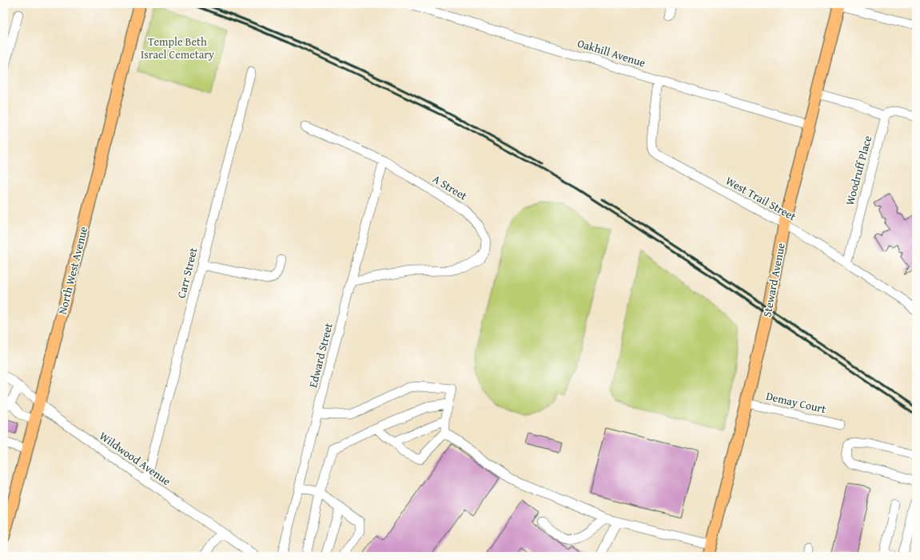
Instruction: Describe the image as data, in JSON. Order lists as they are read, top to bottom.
{
  "streets": {
    "main road": ["North West Avenue", "Steward Avenue"],
    "street": [
      "Oakhill Avenue",
      "Woodruff Place",
      "A Street",
      "West Trail Street",
      "Carr Street",
      "Edward Street",
      "Demay Court",
      "Wildwood Avenue"
    ]
  },
  "crossings": [
    ["Oakhill Avenue", "West Trail Street"],
    ["Oakhill Avenue", "Steward Avenue"],
    ["Woodruff Place", "West Trail Street"],
    ["A Street", "Edward Street"],
    ["West Trail Street", "Steward Avenue"],
    ["North West Avenue", "Wildwood Avenue"],
    ["Carr Street", "Wildwood Avenue"],
    ["Steward Avenue", "Demay Court"]
  ],
  "parks": ["Temple Beth Israel Cemetary"]
}
